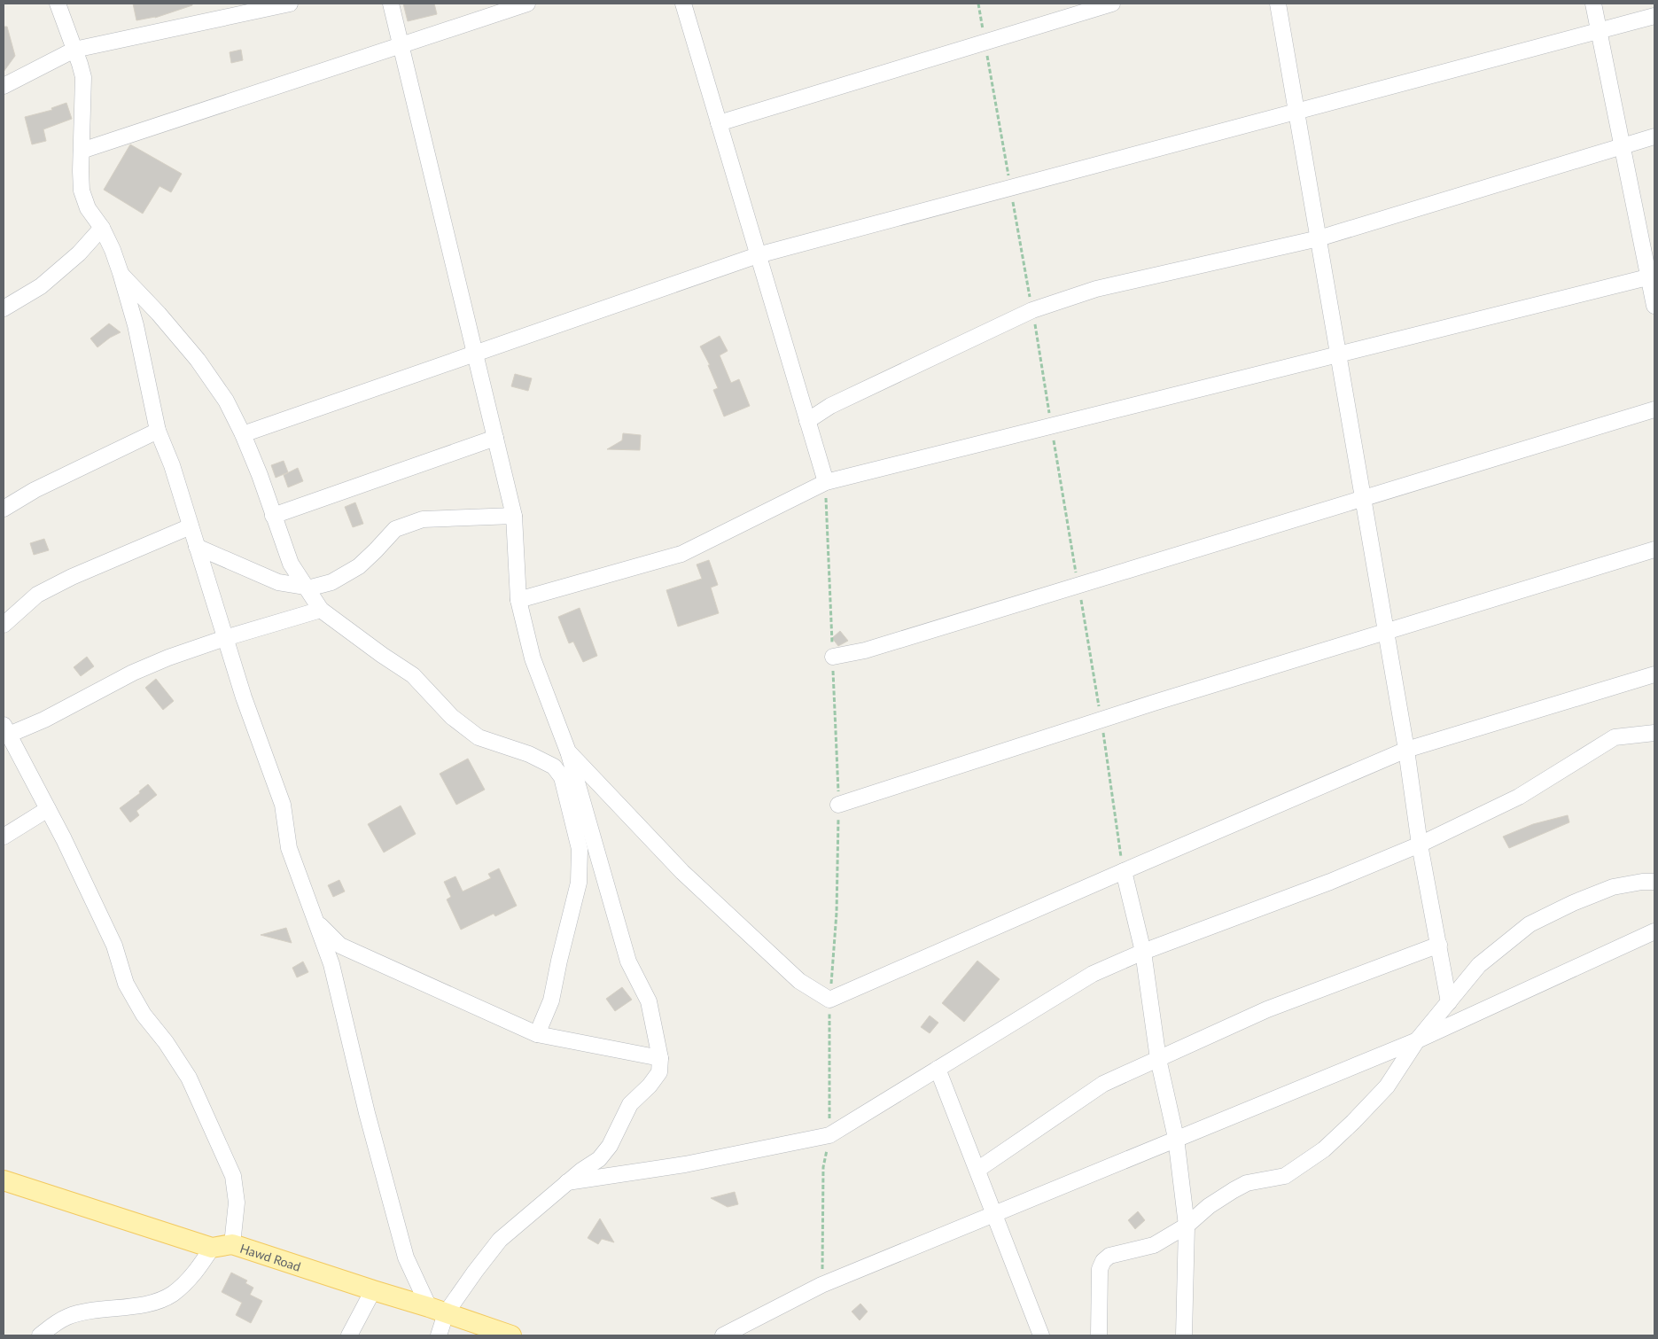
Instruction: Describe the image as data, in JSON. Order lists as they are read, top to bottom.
{
  "streets": {
    "main road": ["Hawd Road"]
  }
}
